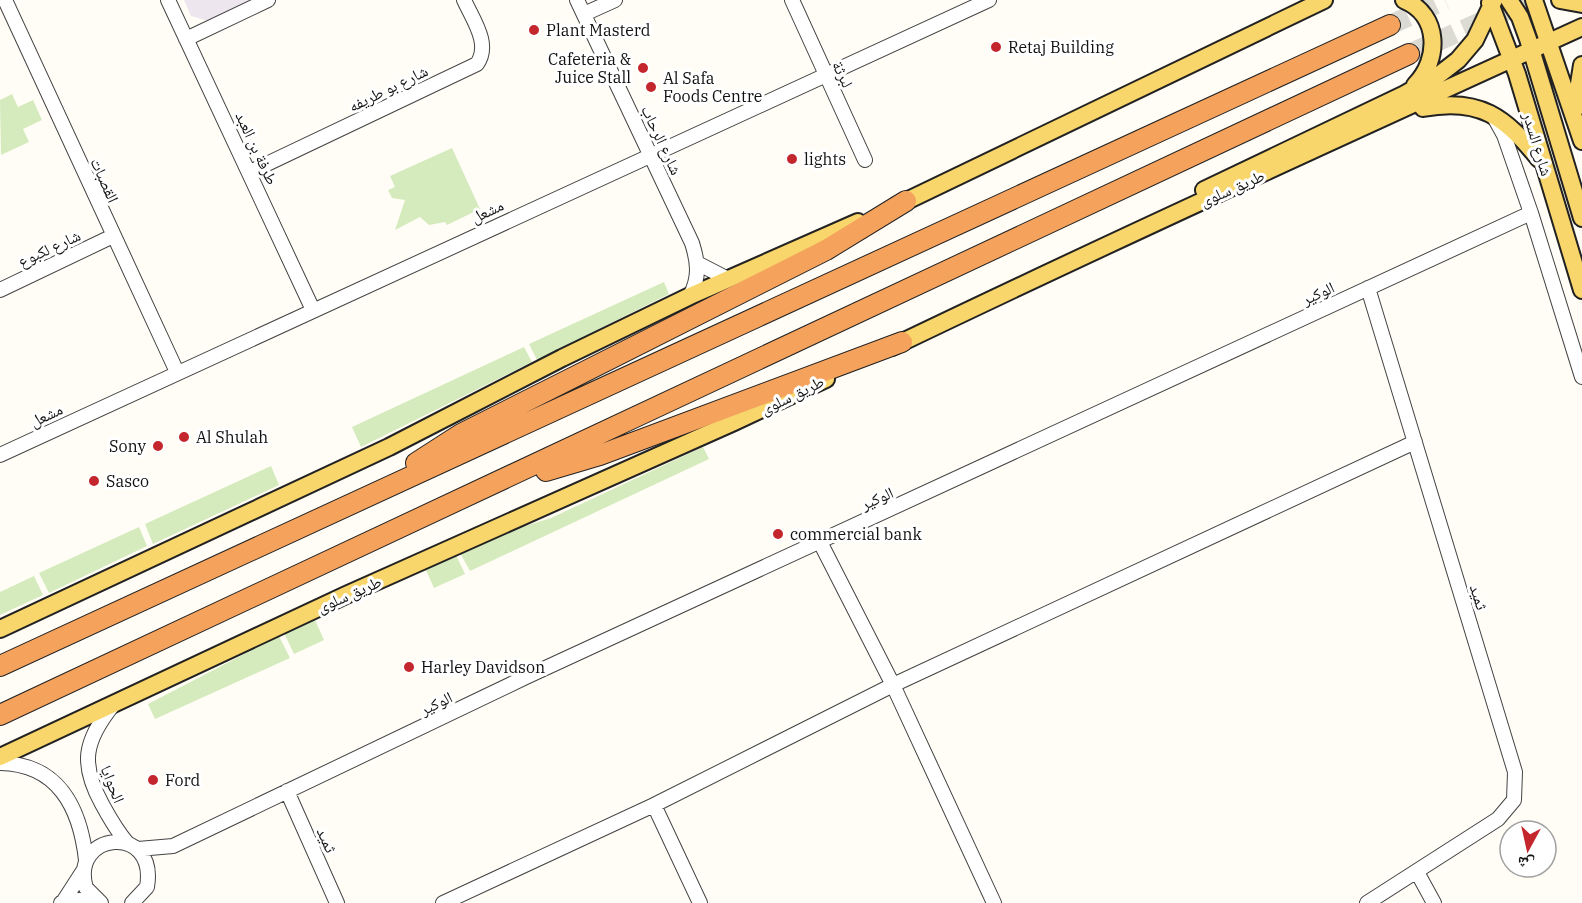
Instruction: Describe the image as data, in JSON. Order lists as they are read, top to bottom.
{
  "streets": {
    "main road": ["شارع السدر", "طريق سلوى"],
    "street": [
      "لبرثة",
      "شارع بو طريفه",
      "شارع الرحاب",
      "طرفة بن العبد",
      "القصبات",
      "مشعل",
      "شارع لكبوع",
      "الوكير",
      "ثميد",
      "الحوايا"
    ]
  },
  "crossings": [
    ["لبرثة", "مشعل"],
    ["شارع بو طريفه", "طرفة بن العبد"],
    ["شارع الرحاب", "مشعل"],
    ["شارع السدر", "طريق سلوى"],
    ["شارع السدر", "الوكير"],
    ["طرفة بن العبد", "مشعل"],
    ["القصبات", "مشعل"],
    ["القصبات", "شارع لكبوع"],
    ["طريق سلوى", "الحوايا"],
    ["الوكير", "ثميد"],
    ["الوكير", "الحوايا"]
  ],
  "places": [
    "Plant Masterd",
    "Retaj Building",
    "Cafeteria & Juice Stall",
    "Al Safa Foods Centre",
    "lights",
    "Al Shulah",
    "Sony",
    "Sasco",
    "commercial bank",
    "Harley Davidson",
    "Ford"
  ],
  "north": "bottom"
}
